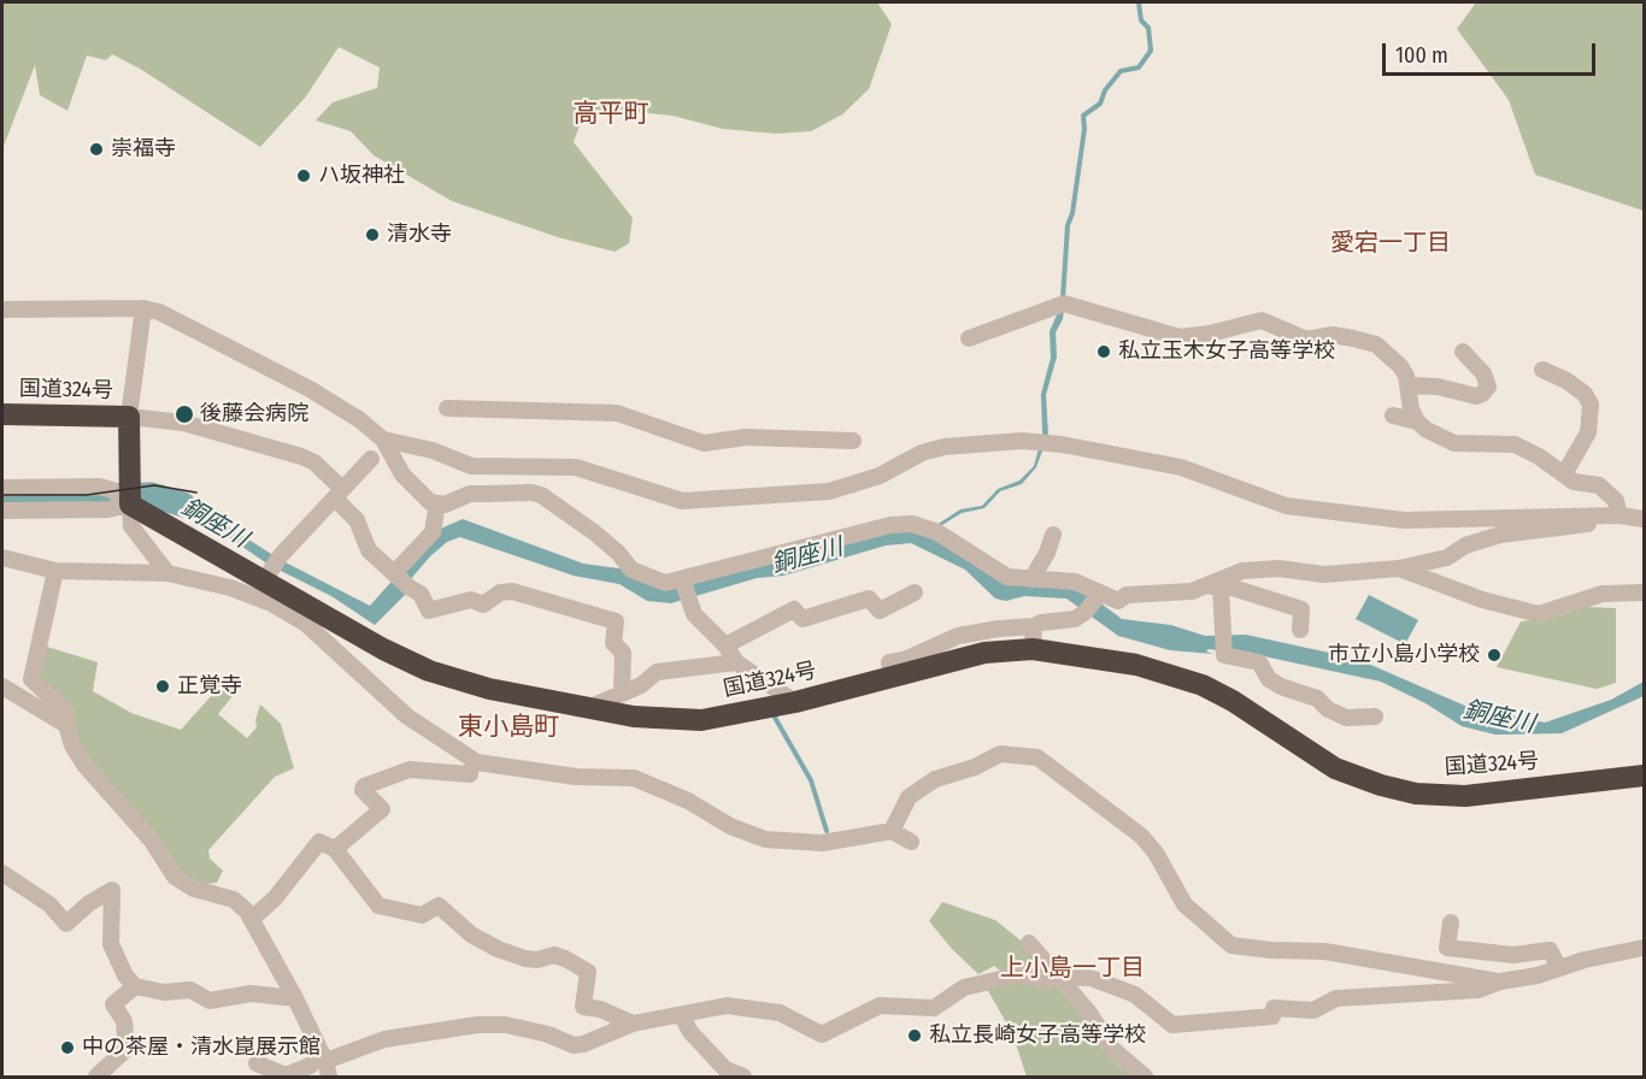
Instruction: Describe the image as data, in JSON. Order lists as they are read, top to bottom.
{
  "streets": {
    "highway": ["国道324号"]
  },
  "districts": [
    "高平町",
    "愛宕一丁目",
    "東小島町",
    "上小島一丁目"
  ],
  "water": ["銅座川"],
  "places": [
    "崇福寺",
    "ハ坂神社",
    "清水寺",
    "私立玉木女子高等学校",
    "後藤会病院",
    "市立小島小学校",
    "正覚寺",
    "私立長崎女子高等学校",
    "中の茶屋・清水崑展示館"
  ],
  "scale_bar": "100 m"
}
